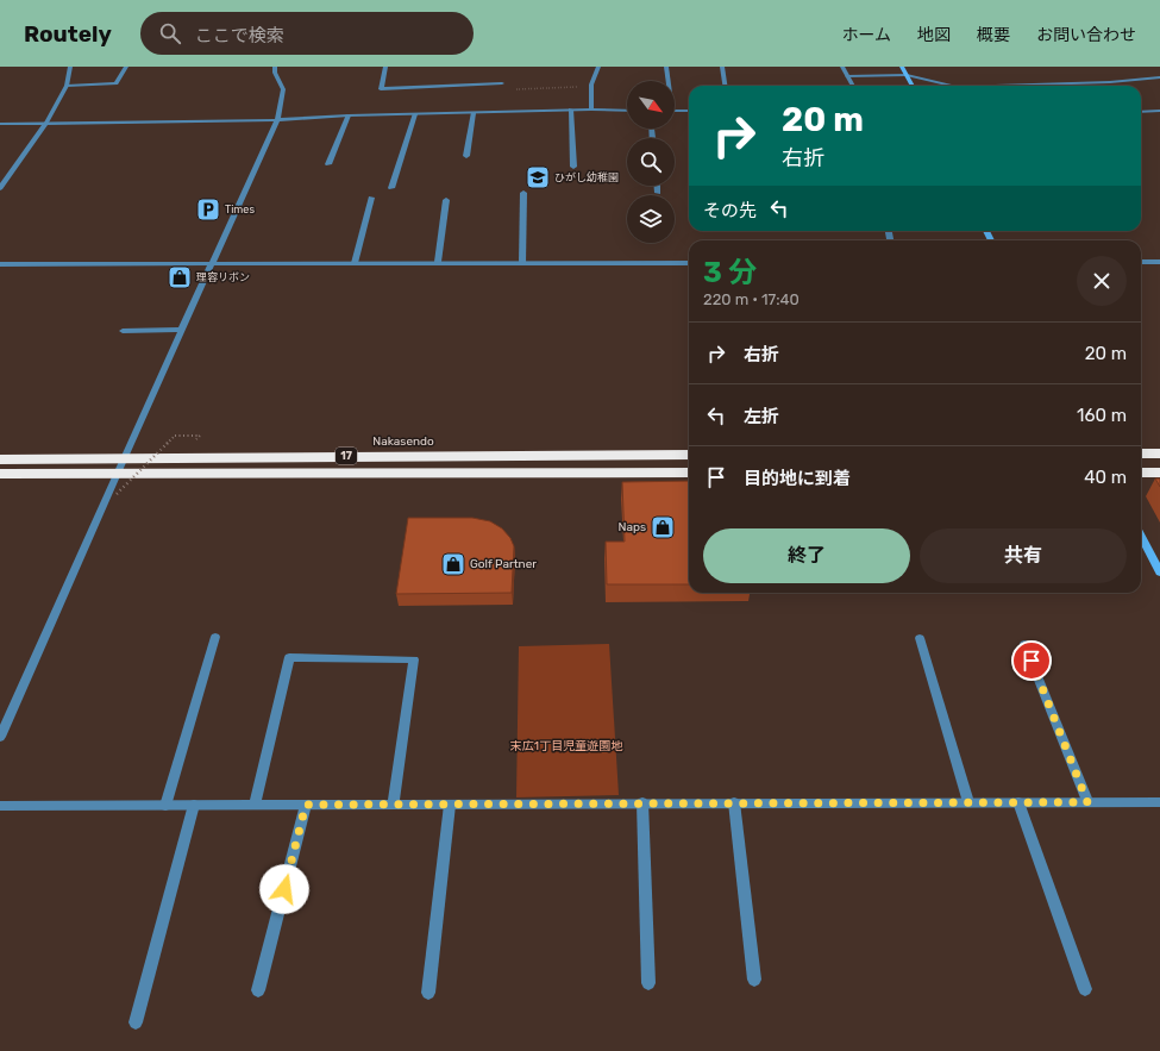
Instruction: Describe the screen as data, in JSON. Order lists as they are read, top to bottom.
{
  "streets": {
    "highway": ["Nakasendo", "17"]
  },
  "parks": ["末広1丁目児童遊園地"],
  "places": {
    "school or university": ["ひがし幼稚園"],
    "parking": ["Times"],
    "shop": ["理容リボン", "Naps", "Golf Partner"]
  },
  "north": "bottom right",
  "page": {
    "header": "Routely",
    "search": "ここで検索",
    "nav": [
      "ホーム",
      "地図",
      "概要",
      "お問い合わせ"
    ],
    "turn": ["20 m", "右折"],
    "then": "その先",
    "heading": ["3 分", "220 m · 17:40"],
    "list": [
      {
        "name": "右折",
        "value": "20 m"
      },
      {
        "name": "左折",
        "value": "160 m"
      },
      {
        "name": "目的地に到着",
        "value": "40 m"
      }
    ],
    "buttons": ["終了", "共有"]
  }
}
